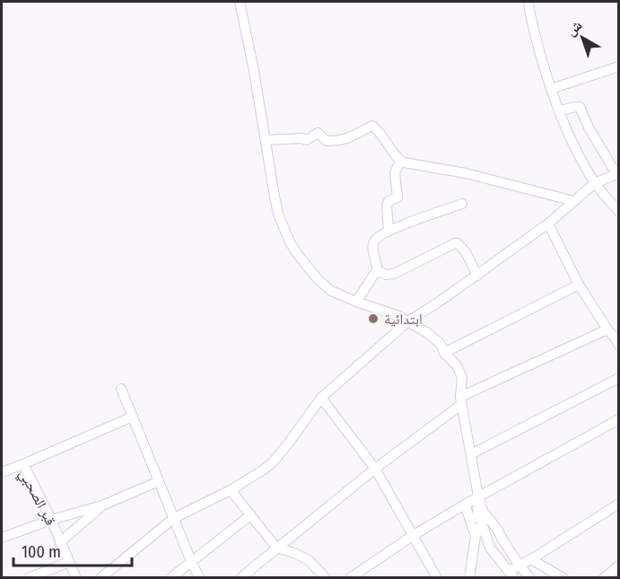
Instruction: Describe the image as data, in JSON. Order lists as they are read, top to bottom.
{
  "streets": {
    "street": ["قبر الصحبي"]
  },
  "places": ["ابتدائية"],
  "scale_bar": "100 m",
  "north": "top left"
}
